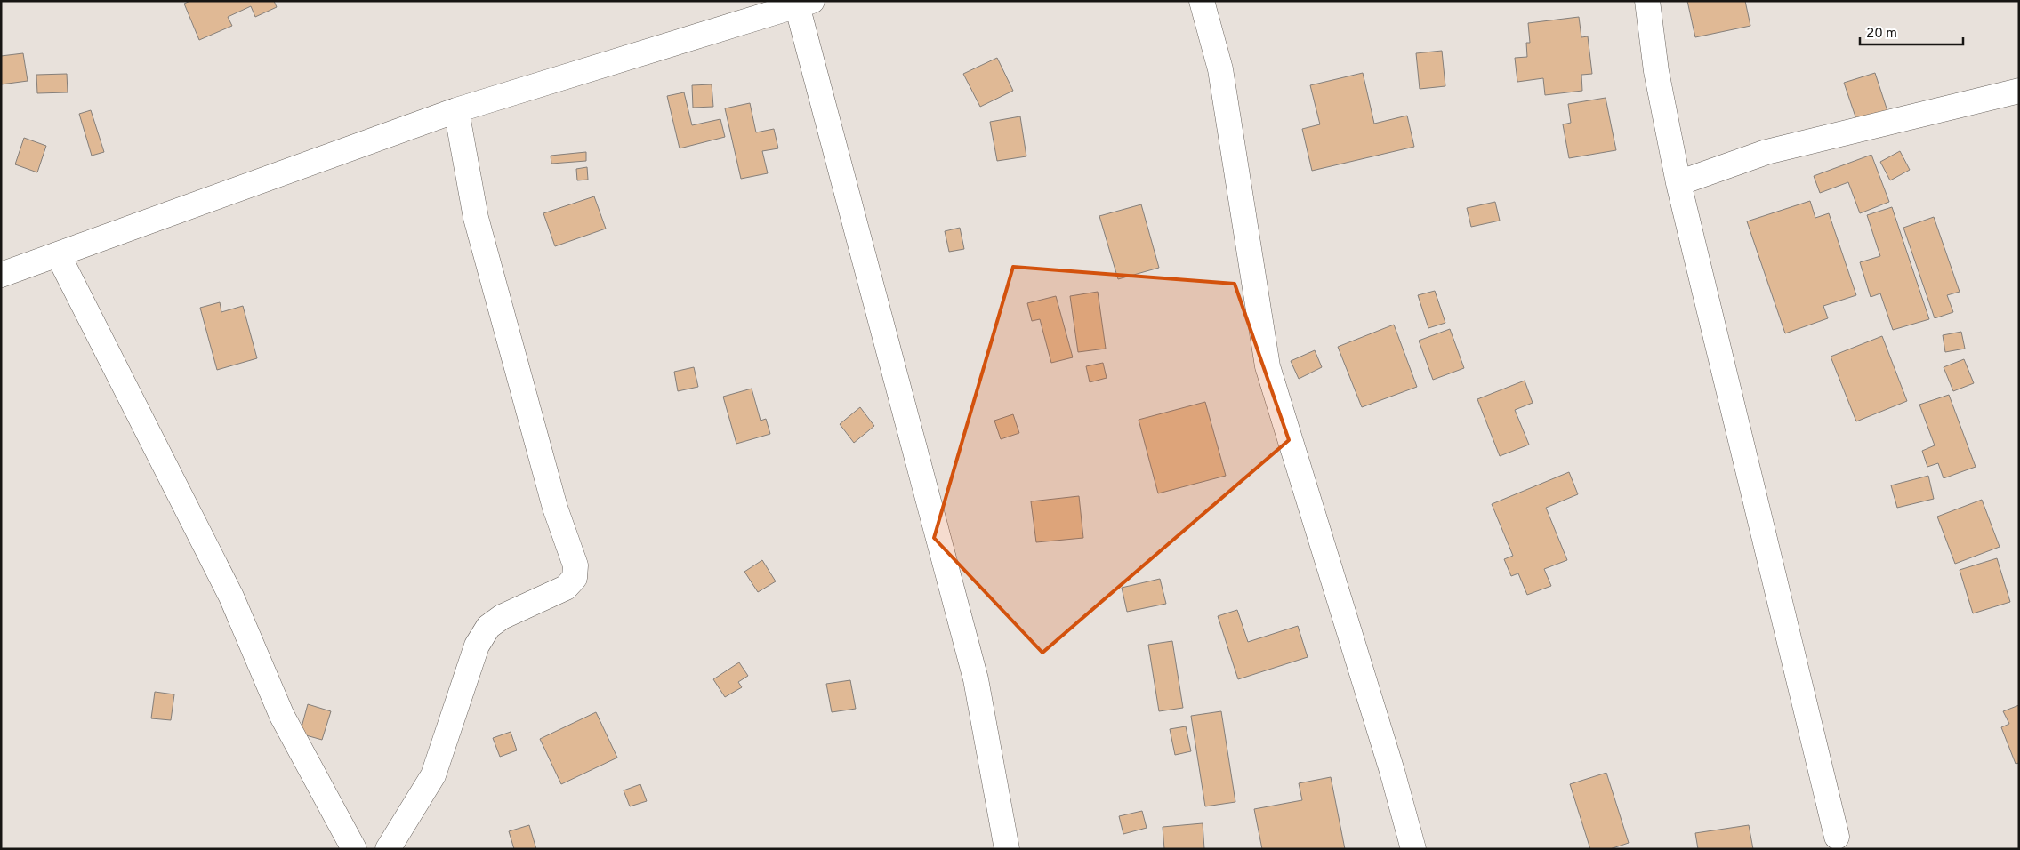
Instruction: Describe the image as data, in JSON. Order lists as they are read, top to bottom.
{
  "scale_bar": "20 m"
}
